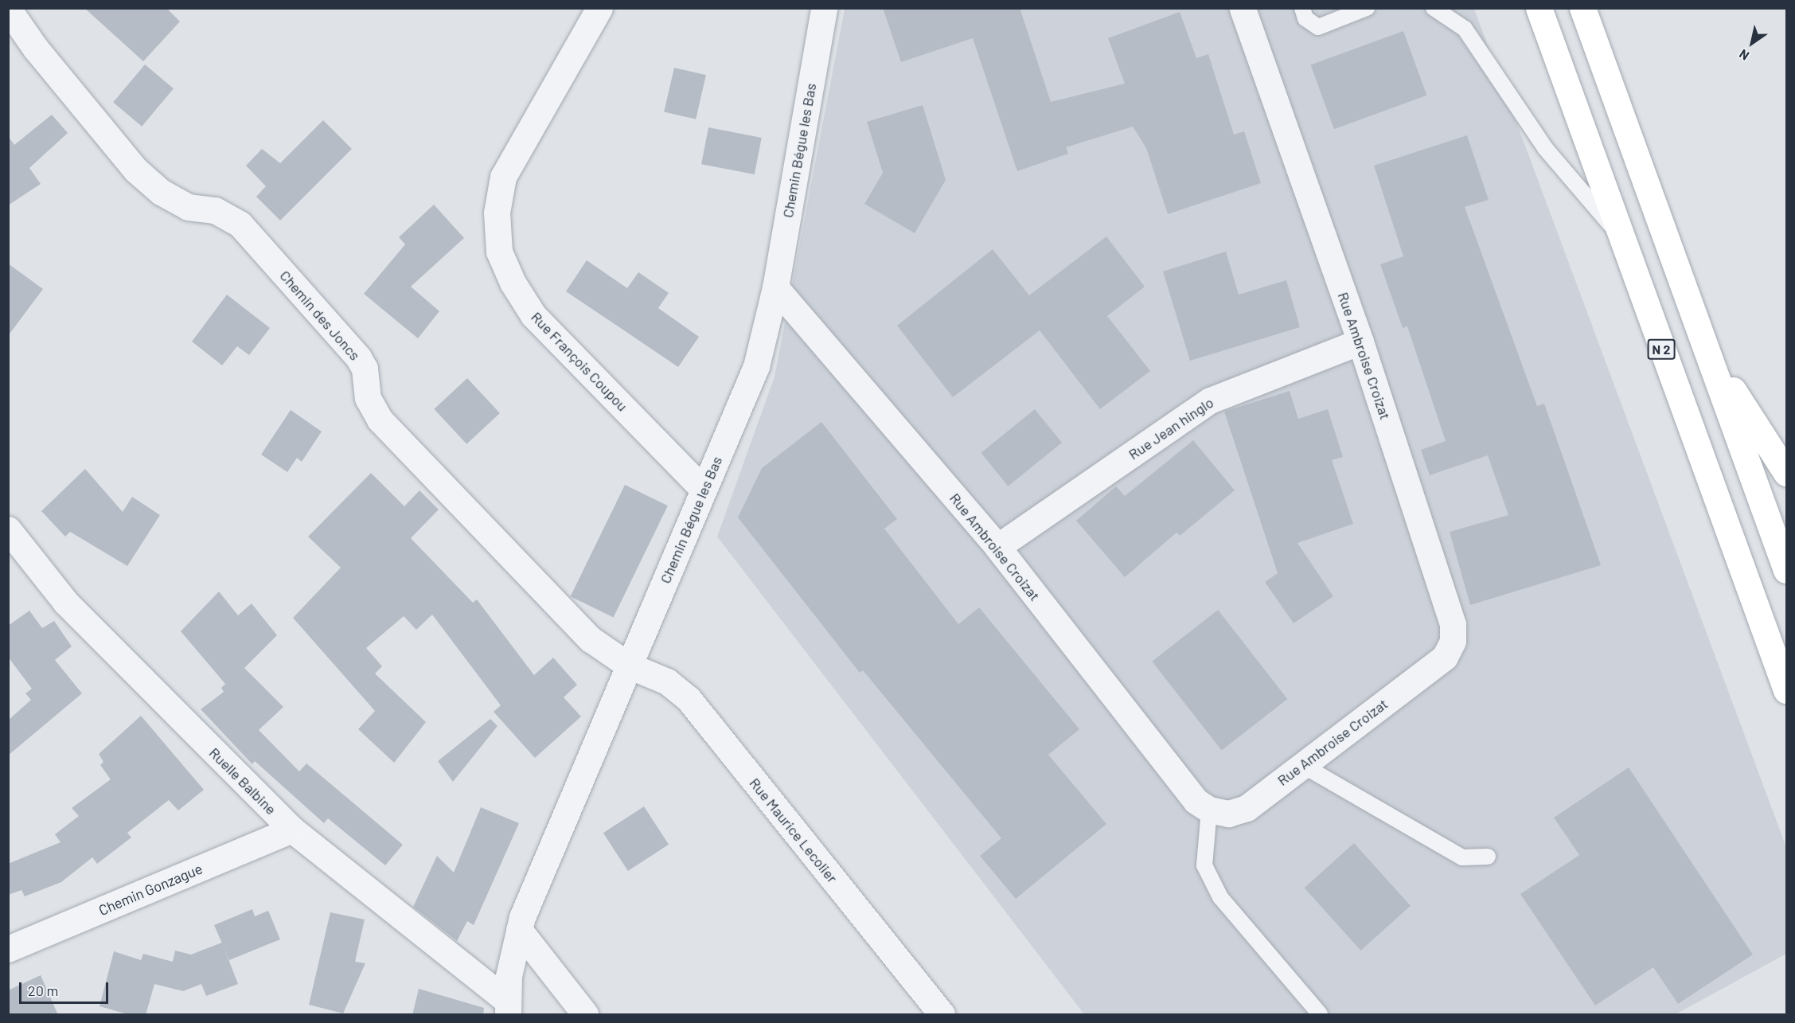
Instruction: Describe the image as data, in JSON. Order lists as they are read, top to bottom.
{
  "streets": {
    "highway": ["N 2"],
    "street": [
      "Chemin Bégue les Bas",
      "Chemin des Joncs",
      "Rue Ambroise Croizat",
      "Rue François Coupou",
      "Rue Jean hinglo",
      "Ruelle Balbine",
      "Rue Maurice Lecolier",
      "Chemin Gonzague"
    ]
  },
  "crossings": [
    ["Chemin Bégue les Bas", "Chemin des Joncs"],
    ["Chemin Bégue les Bas", "Rue Ambroise Croizat"],
    ["Chemin Bégue les Bas", "Rue François Coupou"],
    ["Chemin Bégue les Bas", "Ruelle Balbine"],
    ["Chemin Bégue les Bas", "Rue Maurice Lecolier"],
    ["Chemin des Joncs", "Rue Maurice Lecolier"],
    ["Rue Ambroise Croizat", "Rue Jean hinglo"],
    ["Ruelle Balbine", "Chemin Gonzague"]
  ],
  "scale_bar": "20 m",
  "north": "bottom left"
}
